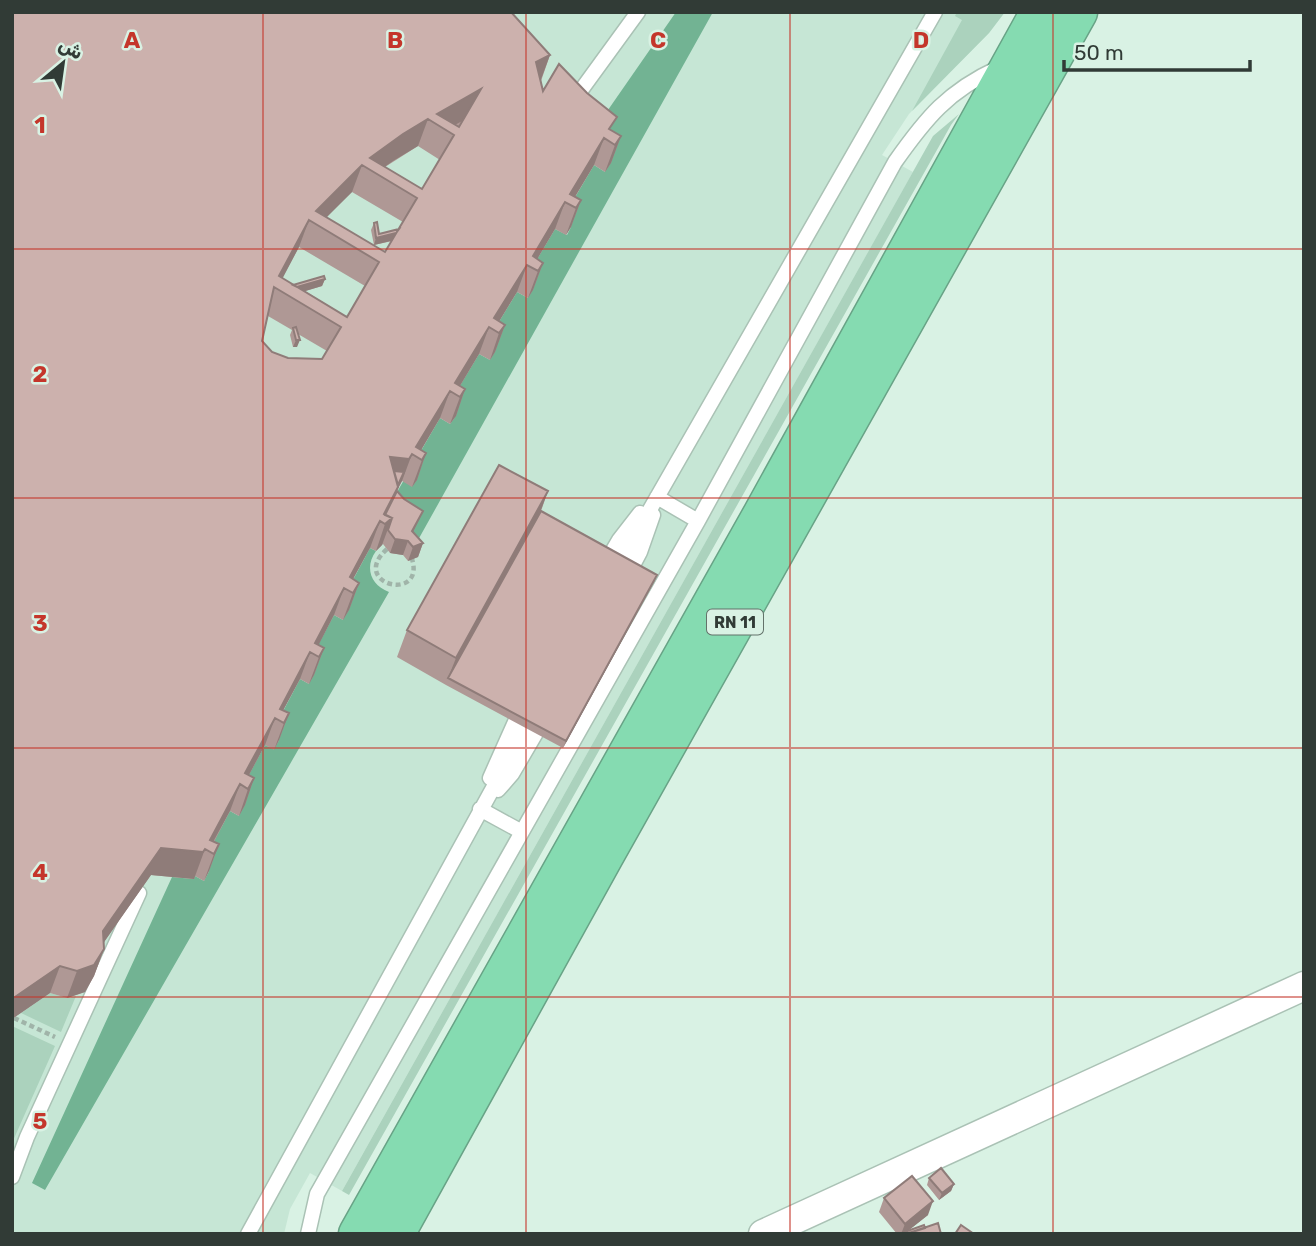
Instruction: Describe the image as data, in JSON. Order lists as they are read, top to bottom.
{
  "streets": {
    "highway": ["RN 11"]
  },
  "scale_bar": "50 m",
  "north": "top right",
  "grid": {
    "columns": [
      "A",
      "B",
      "C",
      "D"
    ],
    "rows": [
      "1",
      "2",
      "3",
      "4",
      "5"
    ]
  }
}
